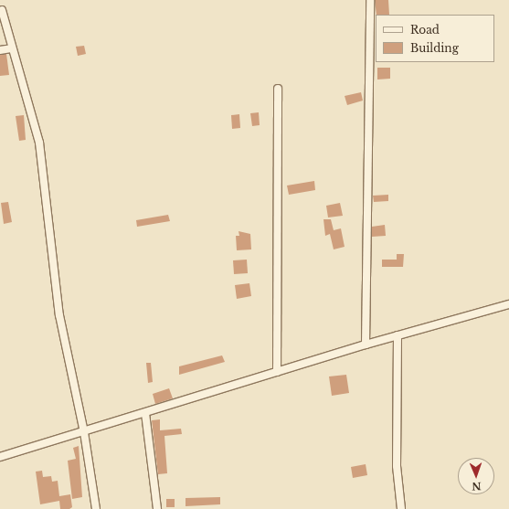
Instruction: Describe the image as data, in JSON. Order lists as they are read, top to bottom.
{
  "legend": ["Road", "Building"],
  "north": "bottom"
}
